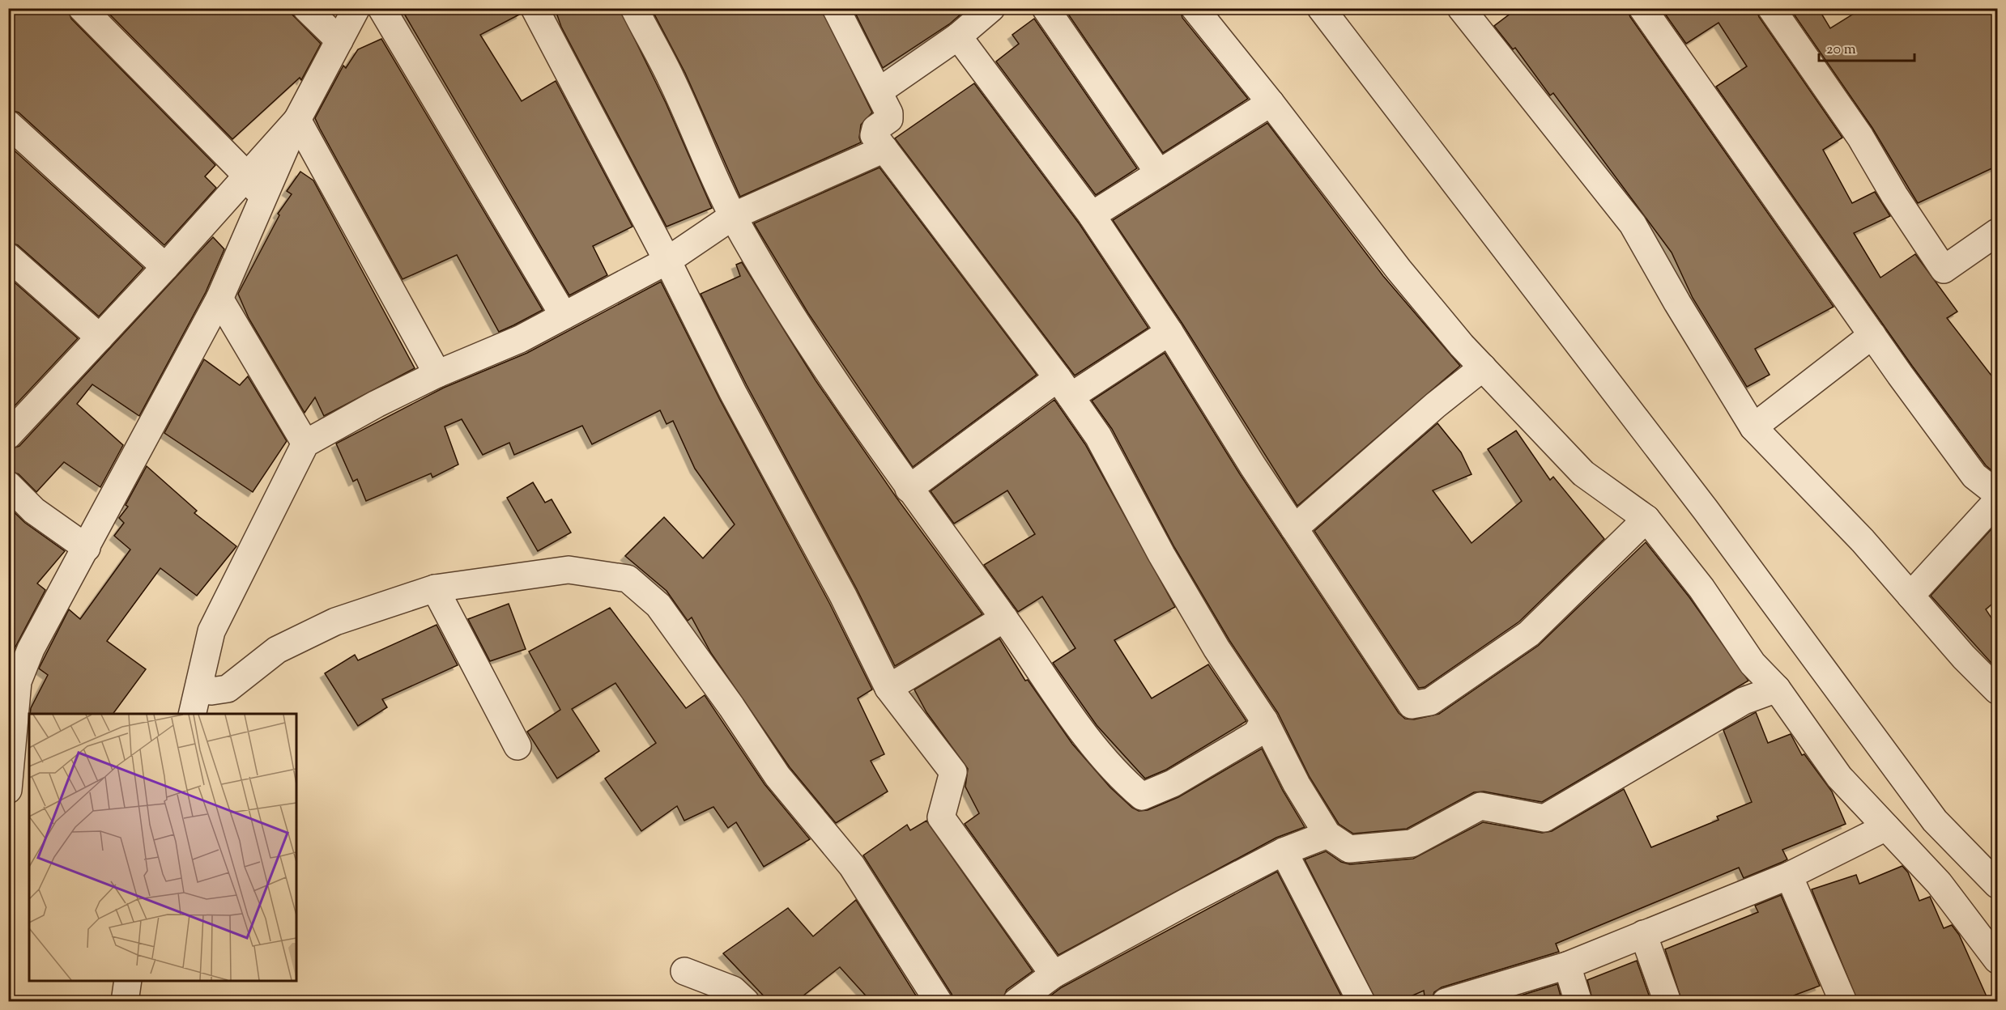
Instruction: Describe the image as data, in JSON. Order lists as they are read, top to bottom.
{
  "scale_bar": "20 m"
}
